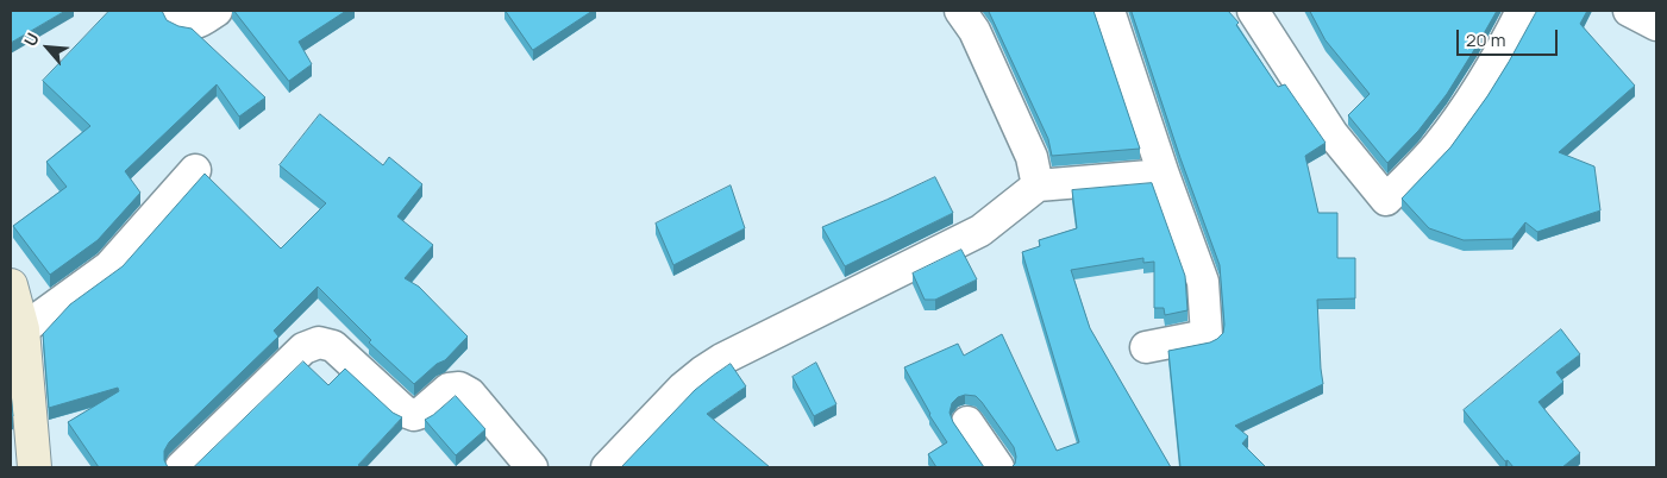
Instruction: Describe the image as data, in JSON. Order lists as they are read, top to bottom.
{
  "scale_bar": "20 m",
  "north": "top left"
}
